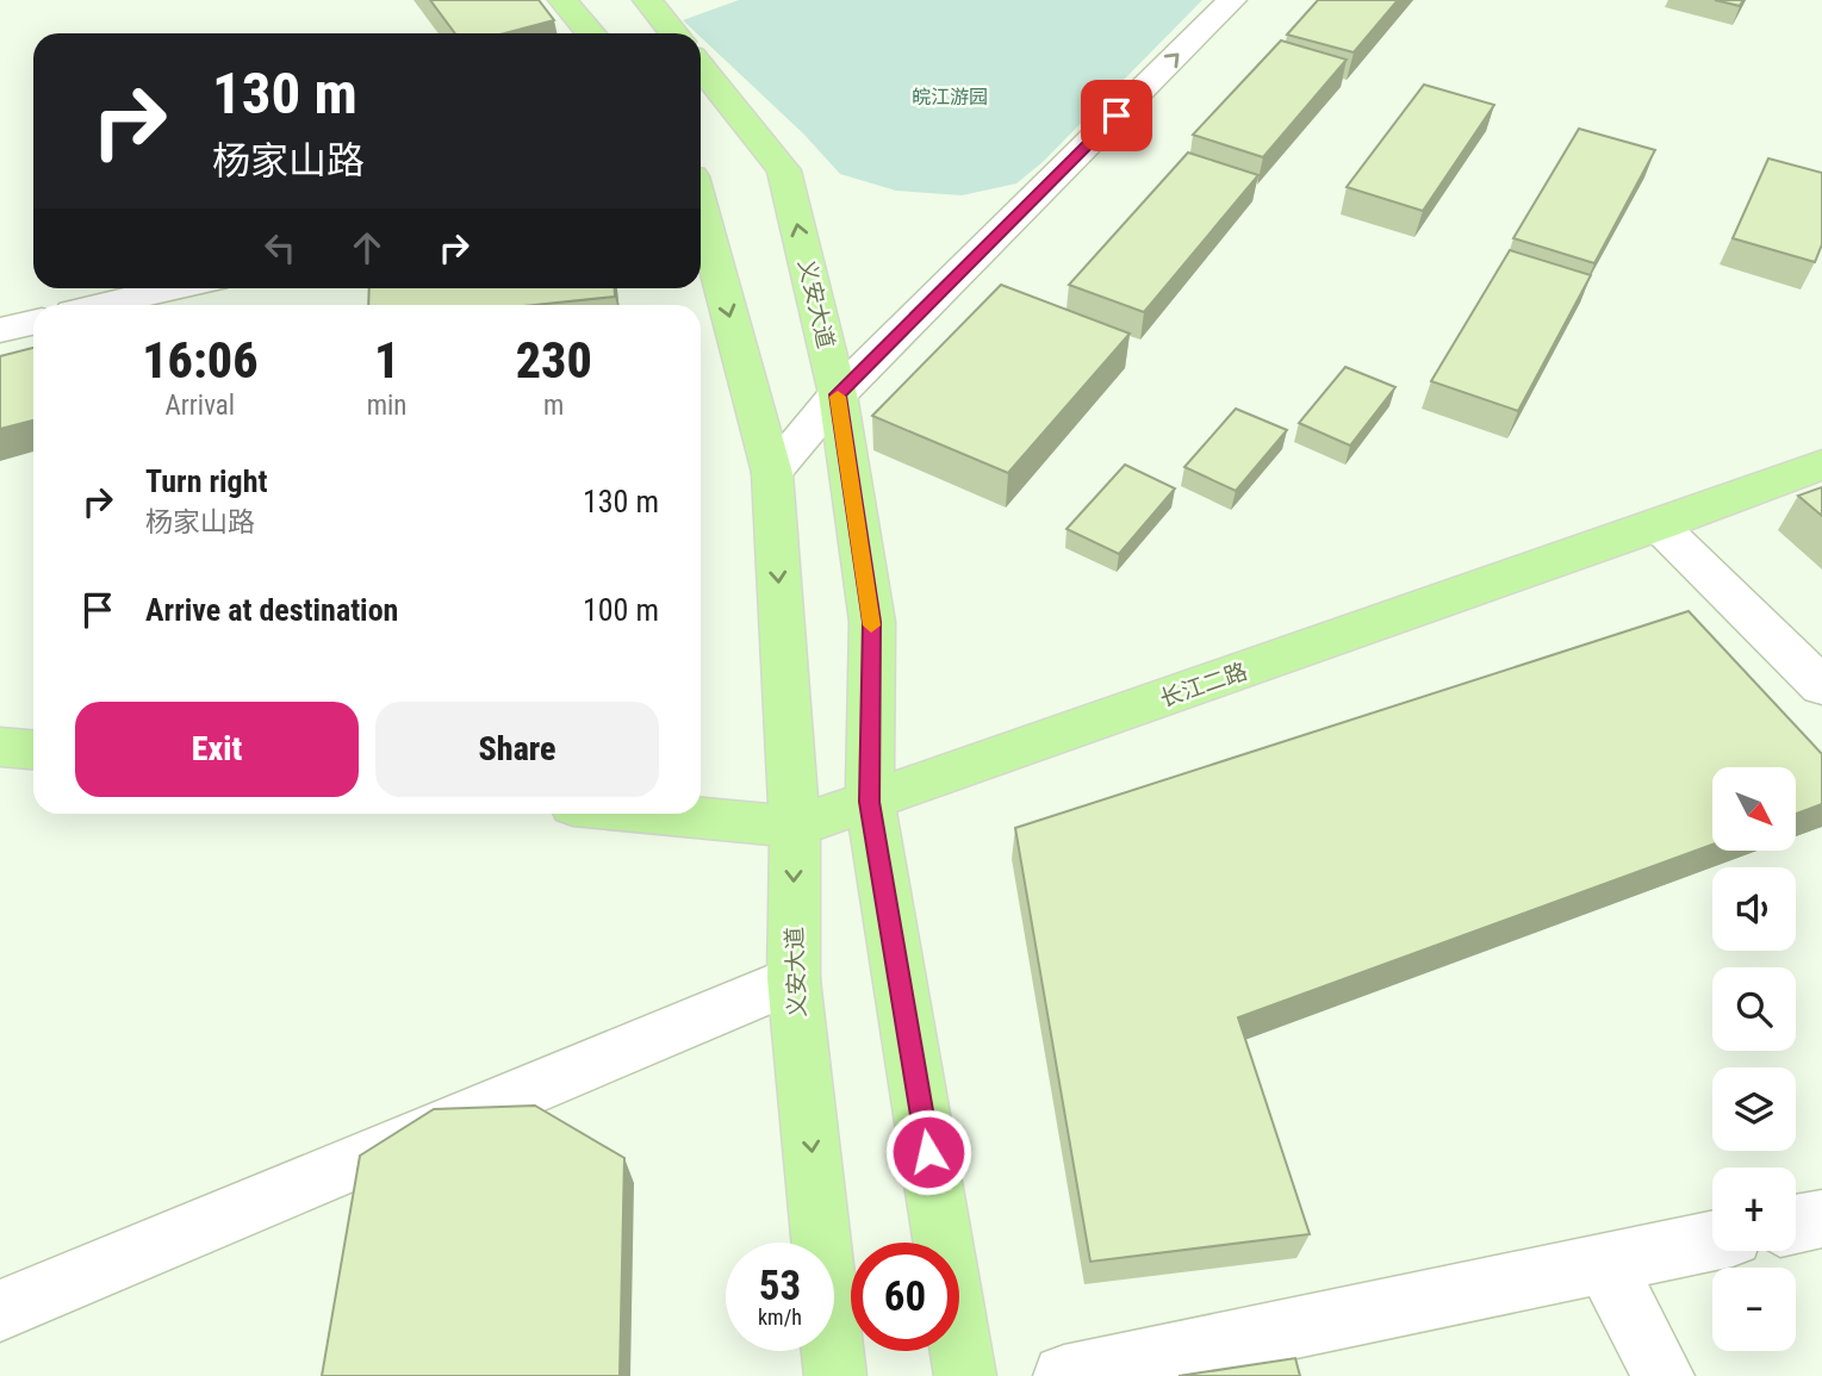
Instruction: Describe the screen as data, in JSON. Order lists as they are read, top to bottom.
{
  "streets": {
    "main road": ["义安大道", "长江二路"]
  },
  "crossings": [
    ["义安大道", "长江二路"]
  ],
  "parks": ["皖江游园"],
  "north": "bottom right",
  "page": {
    "turn": ["130 m", "杨家山路"],
    "eta": [
      "16:06",
      "Arrival",
      "1",
      "min",
      "230",
      "m"
    ],
    "list": [
      {
        "name": "Turn right",
        "note": "杨家山路",
        "value": "130 m"
      },
      {
        "name": "Arrive at destination",
        "value": "100 m"
      }
    ],
    "buttons": ["Exit", "Share"],
    "map_buttons": ["+", "−"],
    "speed": "53 km/h",
    "limit": "60"
  }
}
